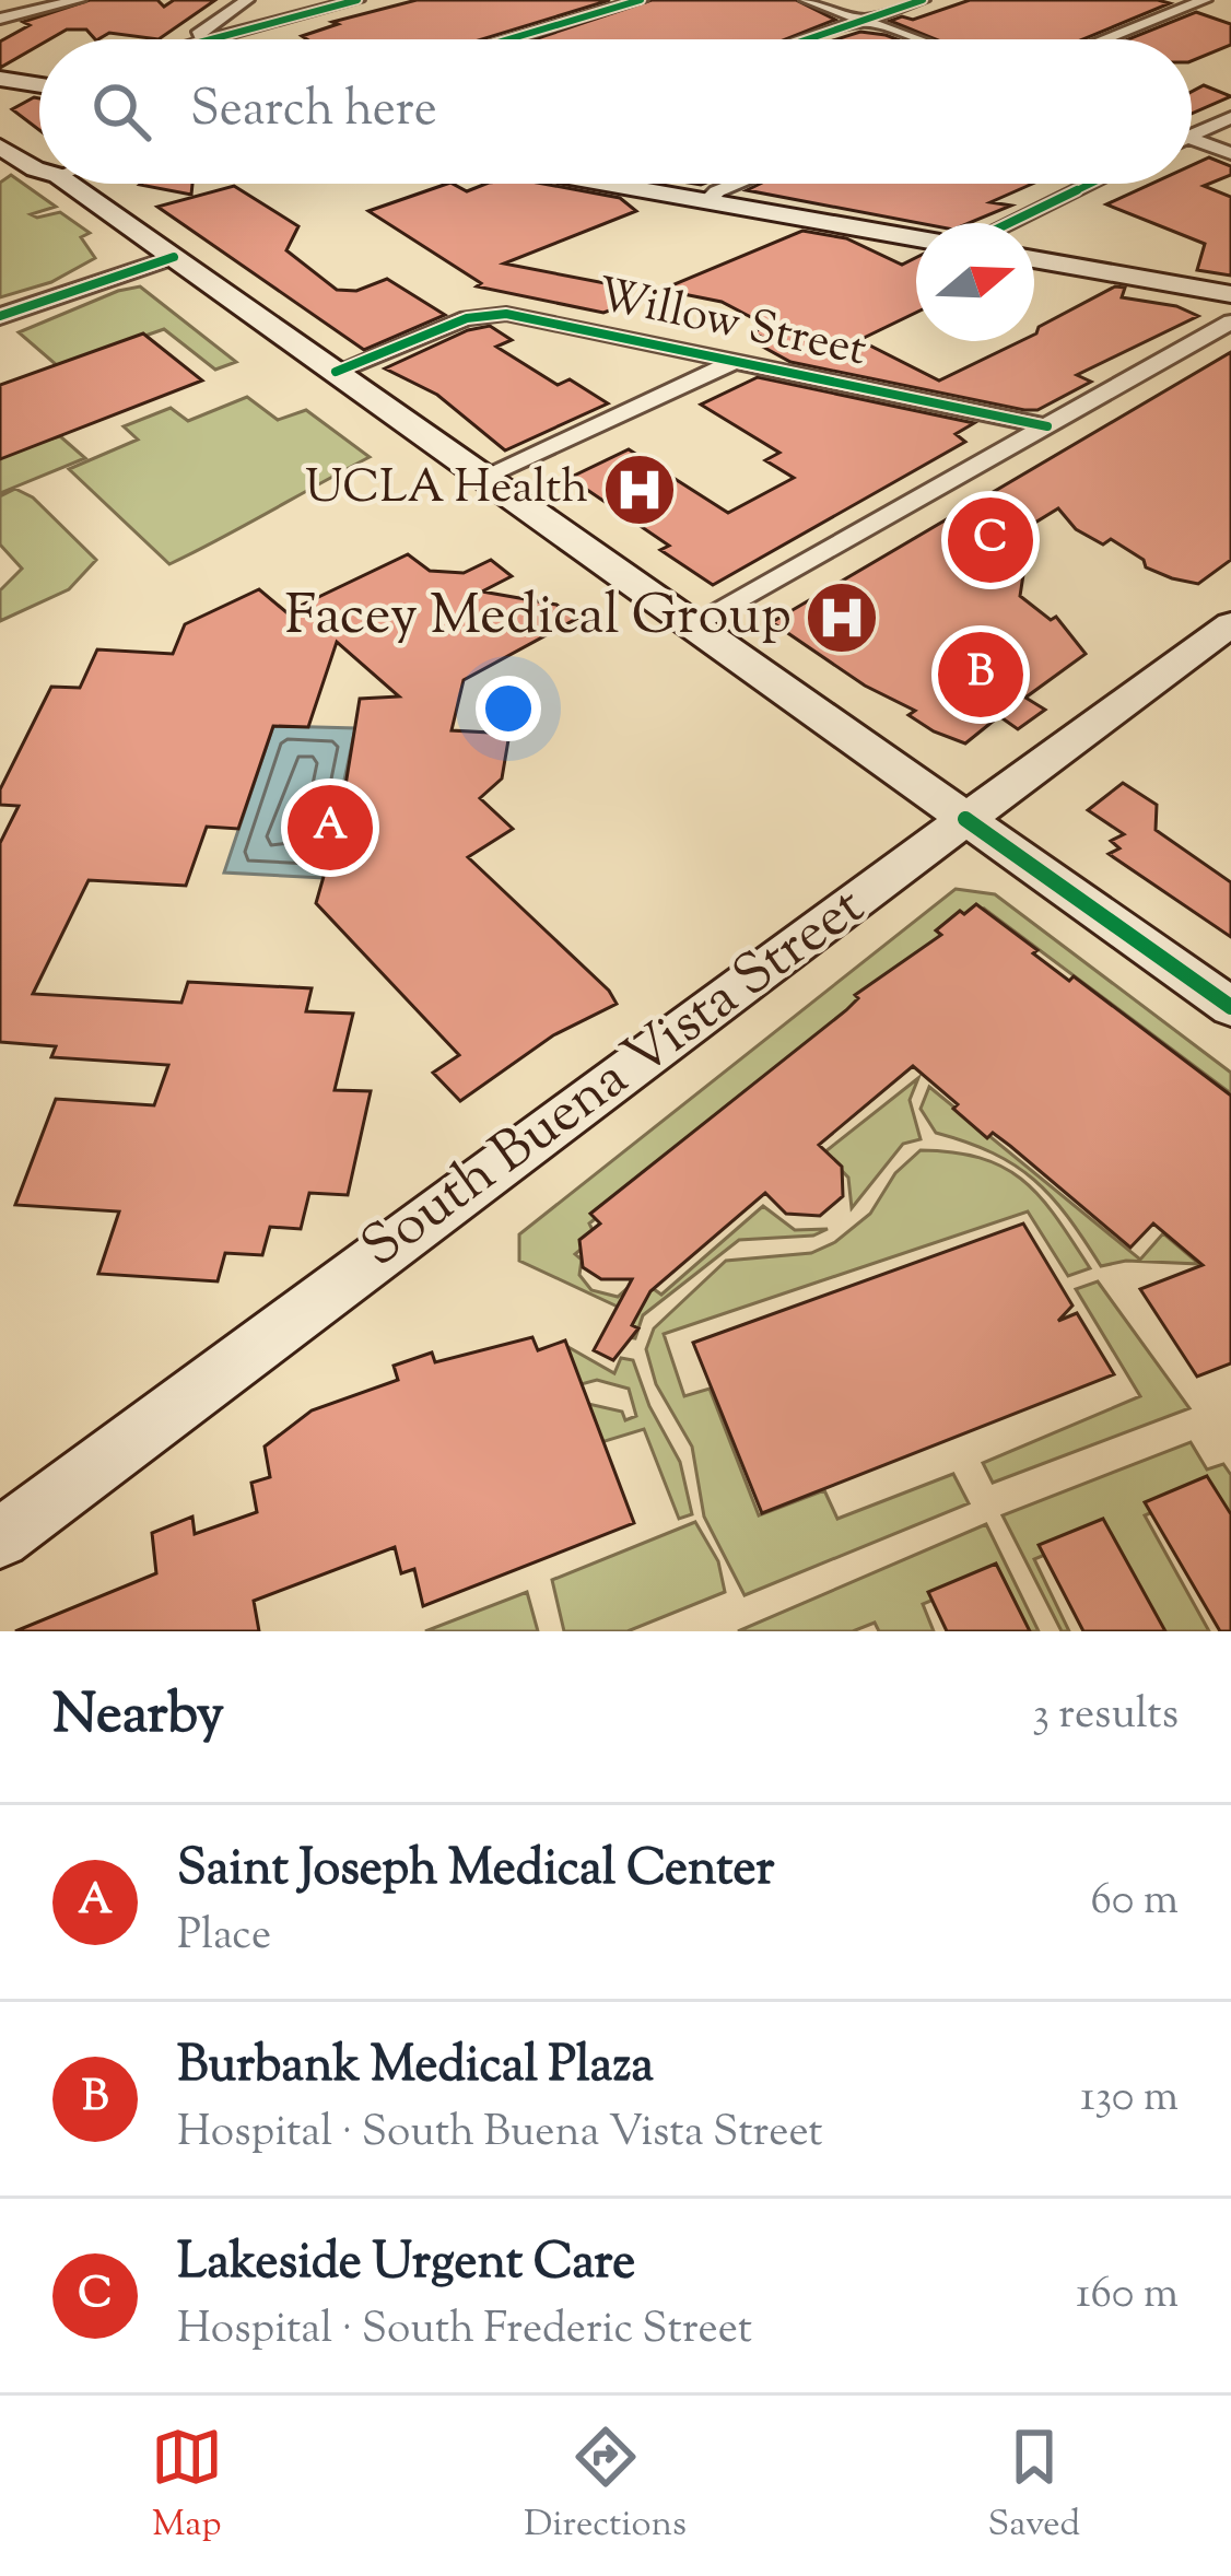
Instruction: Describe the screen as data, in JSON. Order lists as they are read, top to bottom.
{
  "streets": {
    "main road": ["South Buena Vista Street"],
    "street": ["Willow Street"]
  },
  "places": {
    "hospital": ["UCLA Health", "Facey Medical Group"]
  },
  "north": "right",
  "page": {
    "search": "Search here",
    "pins": ["C", "B", "A"],
    "heading": ["Nearby", "3 results"],
    "list": [
      {
        "mark": "A",
        "name": "Saint Joseph Medical Center",
        "note": "Place",
        "value": "60 m"
      },
      {
        "mark": "B",
        "name": "Burbank Medical Plaza",
        "note": "Hospital · South Buena Vista Street",
        "value": "130 m"
      },
      {
        "mark": "C",
        "name": "Lakeside Urgent Care",
        "note": "Hospital · South Frederic Street",
        "value": "160 m"
      }
    ],
    "nav": ["Map", "Directions", "Saved"]
  }
}
